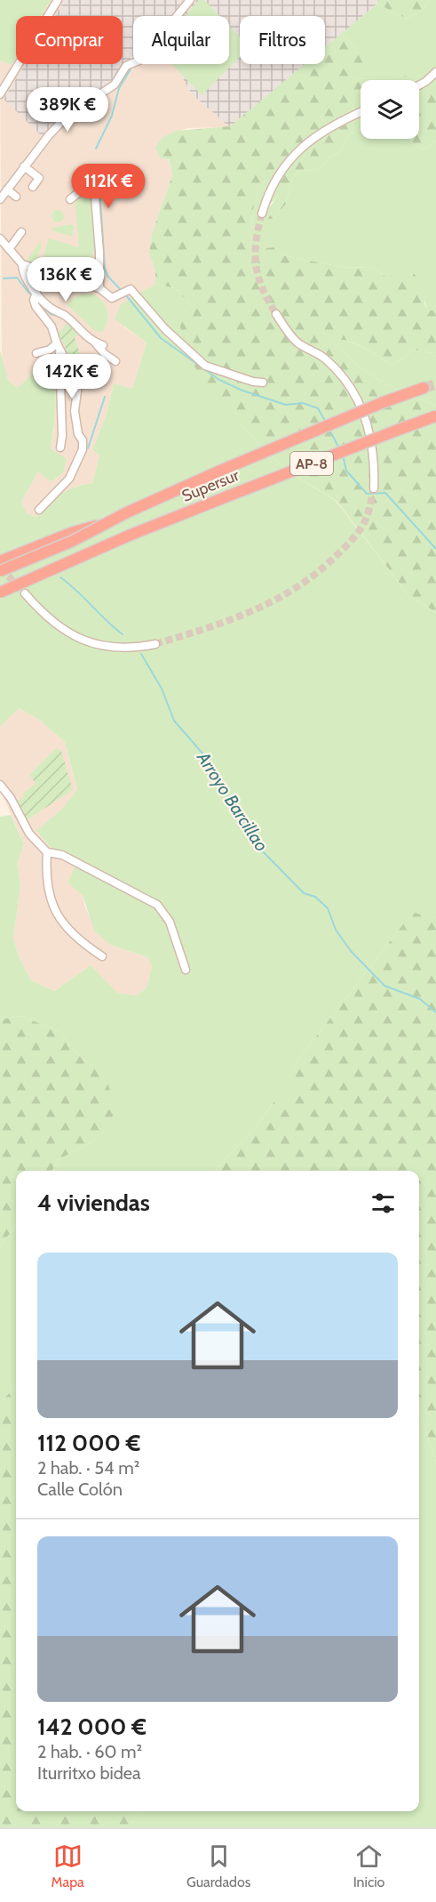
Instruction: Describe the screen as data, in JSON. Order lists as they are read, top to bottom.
{
  "streets": {
    "highway": ["AP-8", "Supersur"]
  },
  "crossings": [
    ["AP-8", "Supersur"]
  ],
  "water": ["Arroyo Barcillao"],
  "page": {
    "chip": ["Comprar", "Alquilar", "Filtros"],
    "price": [
      "389K €",
      "112K €",
      "136K €",
      "142K €"
    ],
    "heading": "4 viviendas",
    "list": [
      {
        "name": "112 000 €",
        "note": "2 hab. · 54 m² · Calle Colón"
      },
      {
        "name": "142 000 €",
        "note": "2 hab. · 60 m² · Iturritxo bidea"
      }
    ],
    "tabs": ["Mapa", "Guardados", "Inicio"]
  }
}
